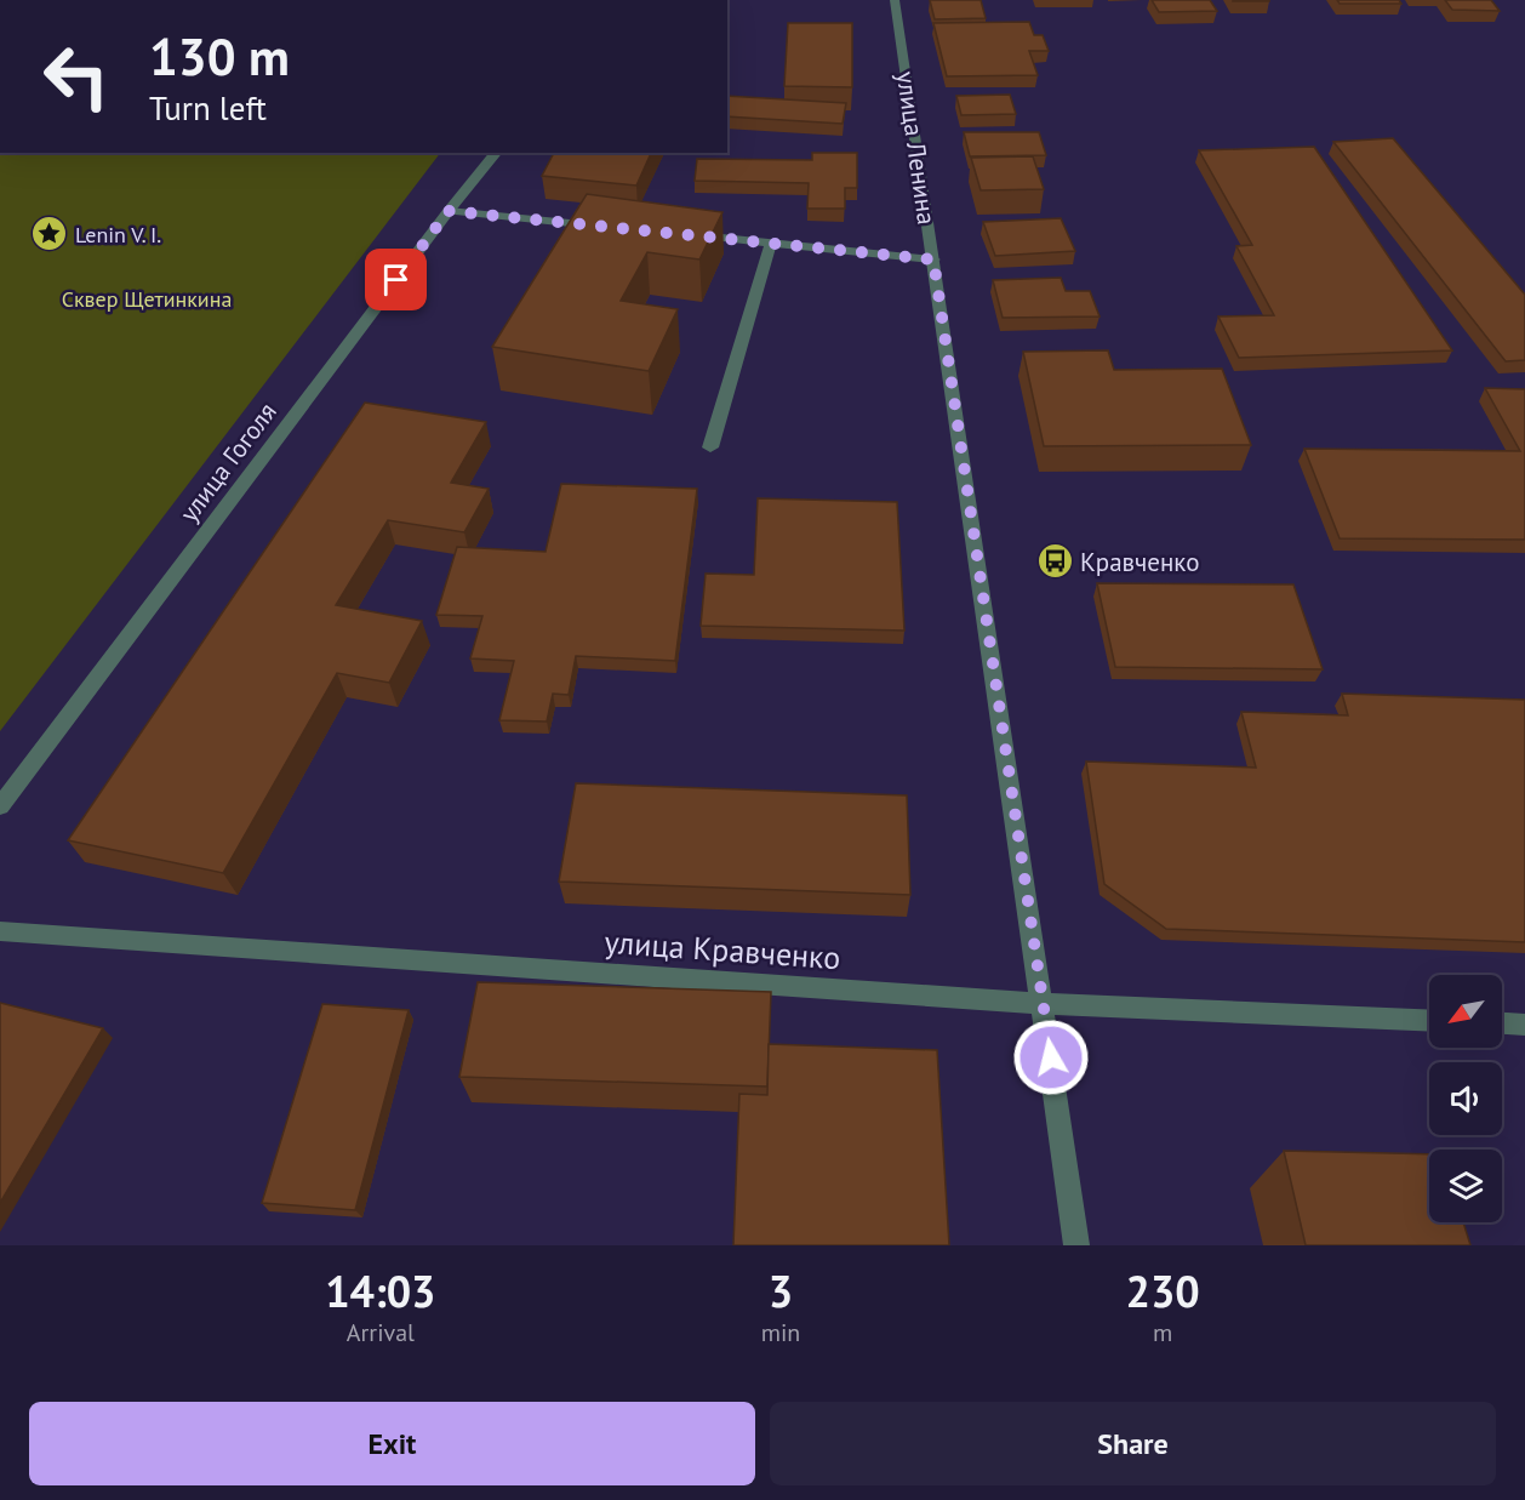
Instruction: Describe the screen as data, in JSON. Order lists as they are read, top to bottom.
{
  "streets": {
    "street": ["улица Ленина", "улица Гоголя", "улица Кравченко"]
  },
  "crossings": [
    ["улица Ленина", "улица Кравченко"]
  ],
  "parks": ["Сквер Щетинкина"],
  "places": {
    "place": ["Lenin V. I."],
    "bus stop": ["Кравченко"]
  },
  "north": "bottom left",
  "page": {
    "turn": ["130 m", "Turn left"],
    "eta": [
      "14:03",
      "Arrival",
      "3",
      "min",
      "230",
      "m"
    ],
    "buttons": ["Exit", "Share"]
  }
}
